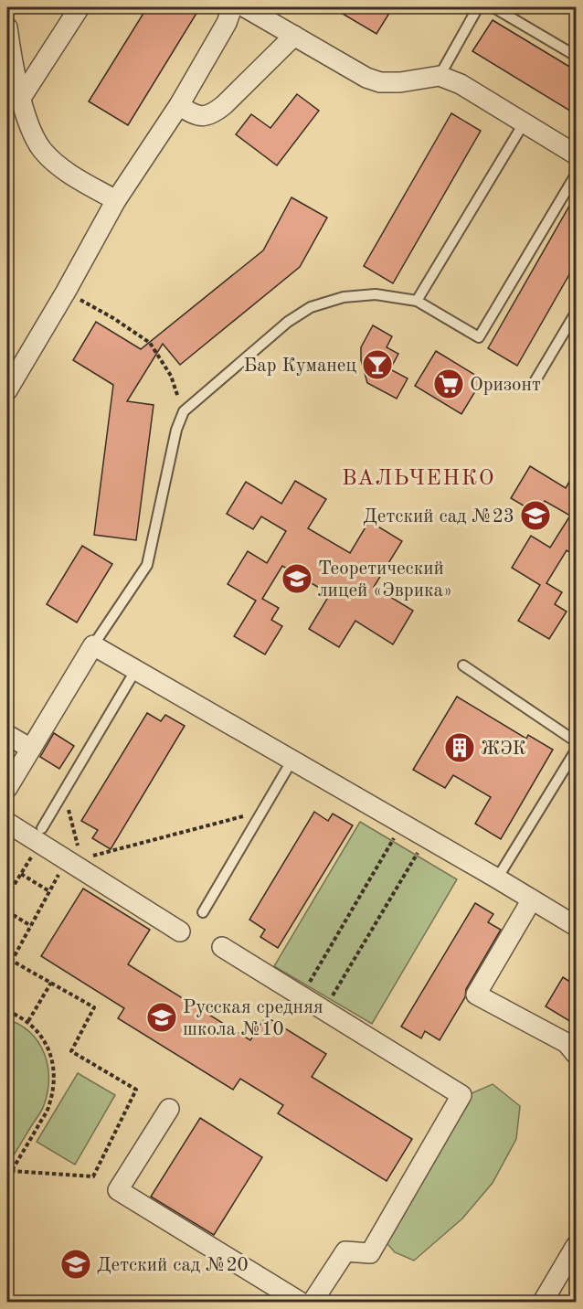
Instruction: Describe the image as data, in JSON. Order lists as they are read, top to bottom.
{
  "districts": ["ВАЛЬЧЕНКО"],
  "places": {
    "bar": ["Бар Куманец"],
    "supermarket": ["Оризонт"],
    "school or university": [
      "Детский сад №23",
      "Теоретический лицей «Эврика»",
      "Русская средняя школа №10",
      "Детский сад №20"
    ],
    "building": ["ЖЭК"]
  }
}
